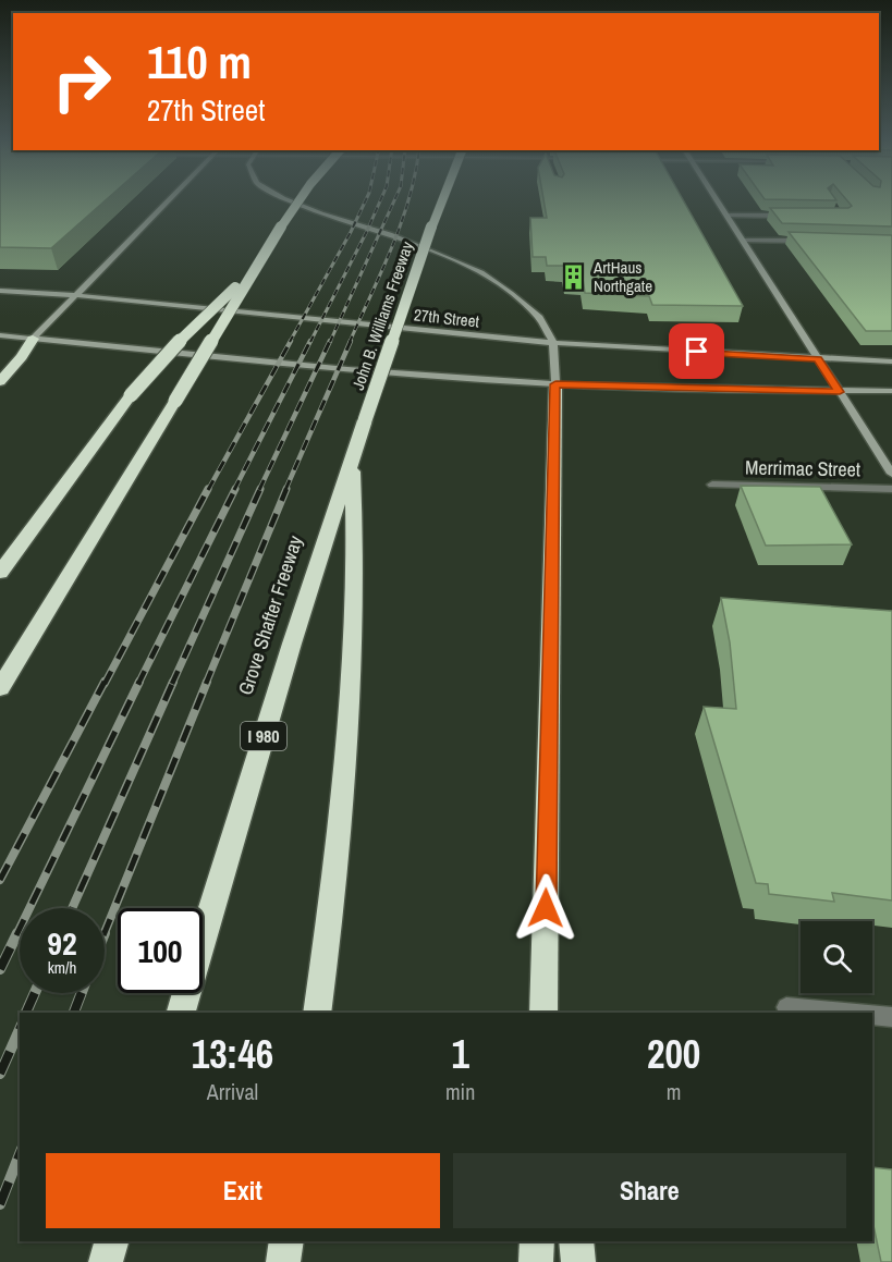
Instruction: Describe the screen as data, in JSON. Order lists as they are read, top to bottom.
{
  "streets": {
    "highway": ["John B. Williams Freeway", "Grove Shafter Freeway", "I 980"],
    "main road": ["27th Street"],
    "street": ["Merrimac Street"]
  },
  "crossings": [
    ["John B. Williams Freeway", "Grove Shafter Freeway"]
  ],
  "places": {
    "building": ["ArtHaus Northgate"]
  },
  "page": {
    "turn": ["110 m", "27th Street"],
    "speed": "92 km/h",
    "limit": "100",
    "eta": [
      "13:46",
      "Arrival",
      "1",
      "min",
      "200",
      "m"
    ],
    "buttons": ["Exit", "Share"]
  }
}
